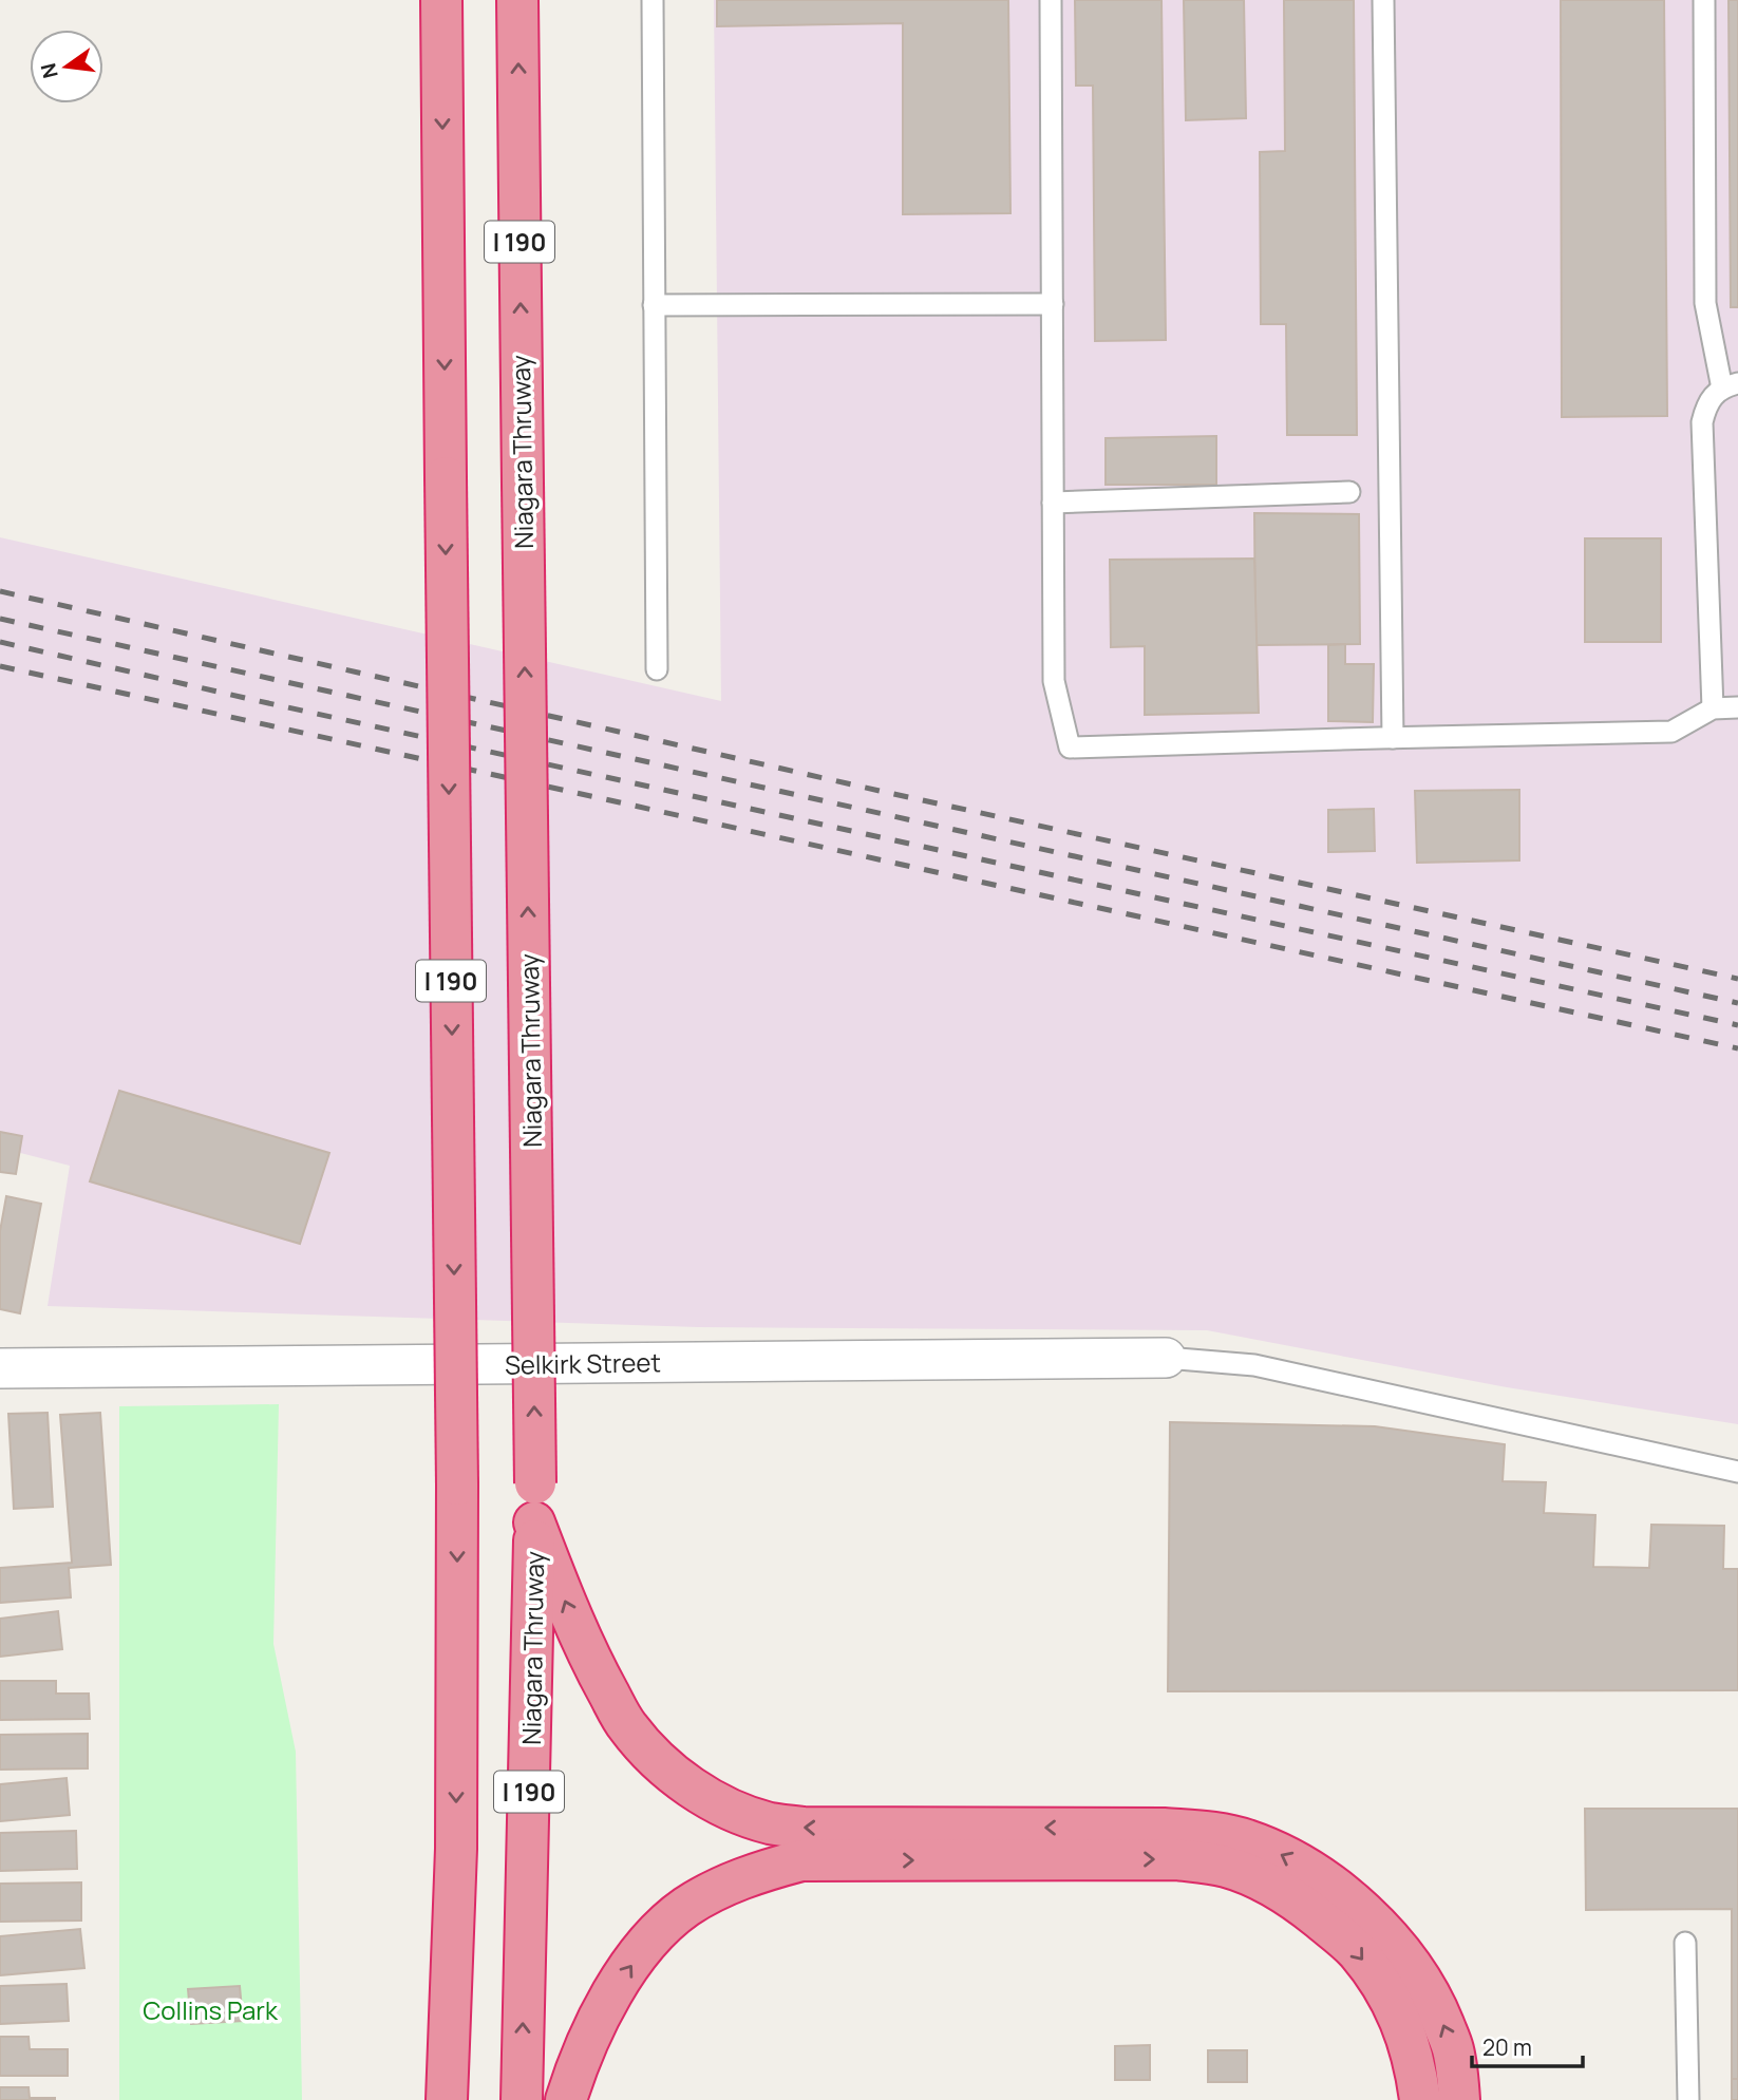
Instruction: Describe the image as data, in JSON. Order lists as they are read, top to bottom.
{
  "streets": {
    "highway": ["I 190", "Niagara Thruway"],
    "street": ["Selkirk Street"]
  },
  "parks": ["Collins Park"],
  "scale_bar": "20 m",
  "north": "left"
}
